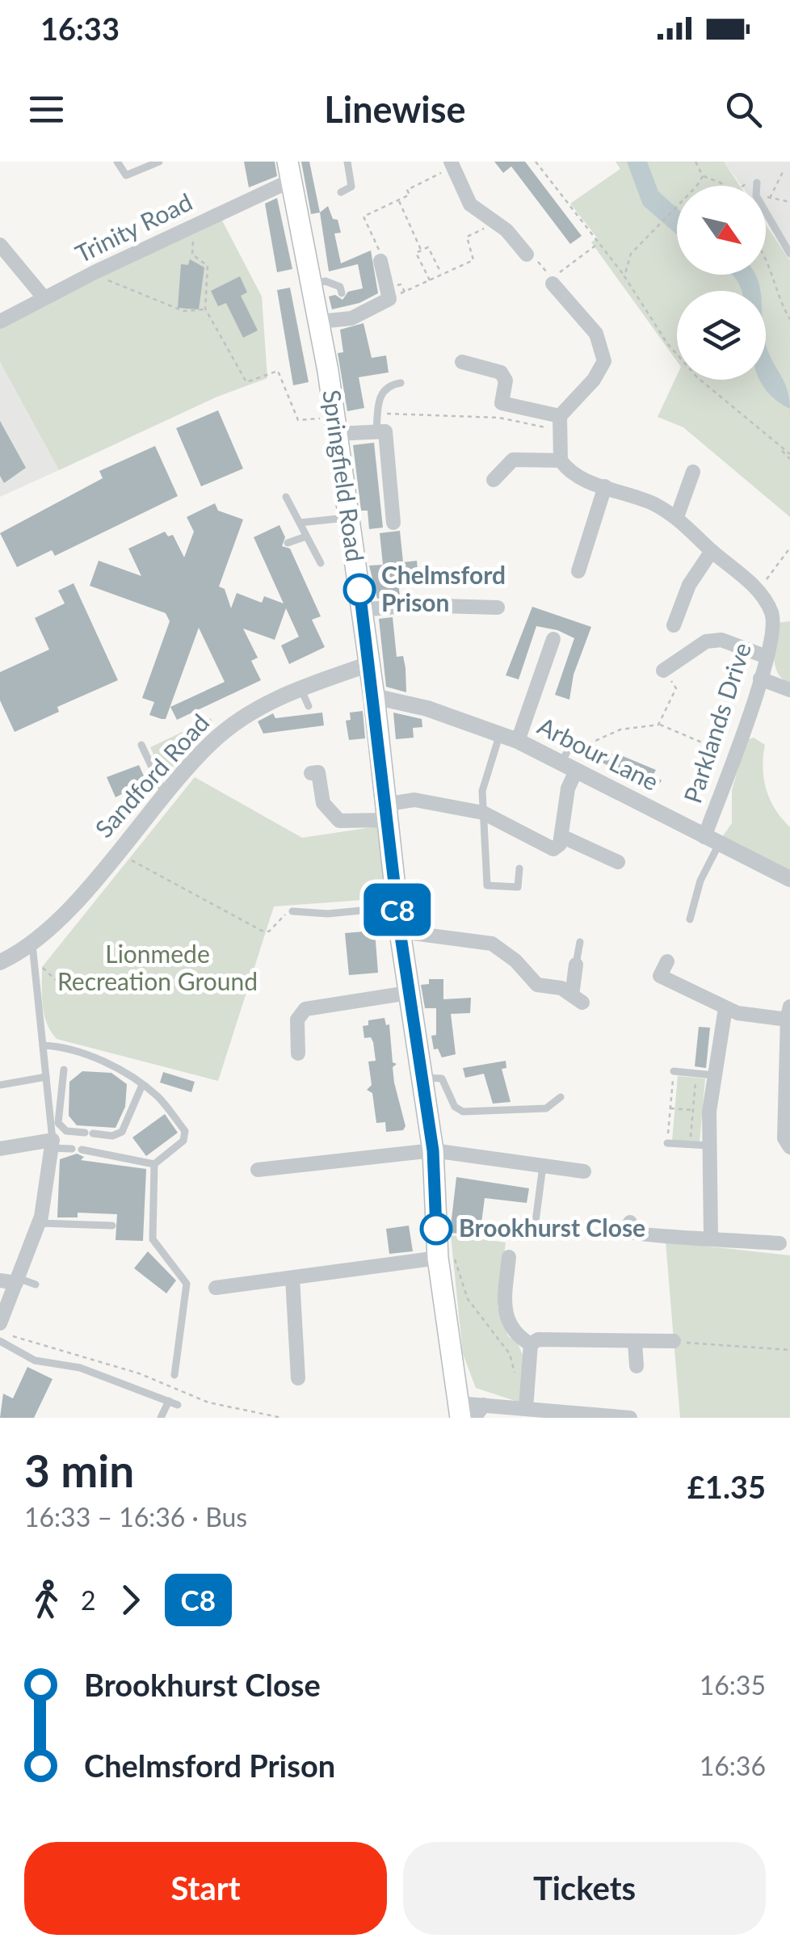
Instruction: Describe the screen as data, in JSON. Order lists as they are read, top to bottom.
{
  "streets": {
    "main road": ["Springfield Road"],
    "street": [
      "Trinity Road",
      "Parklands Drive",
      "Arbour Lane",
      "Sandford Road"
    ]
  },
  "crossings": [
    ["Trinity Road", "Springfield Road"],
    ["Springfield Road", "Arbour Lane"],
    ["Springfield Road", "Sandford Road"],
    ["Parklands Drive", "Arbour Lane"]
  ],
  "parks": ["Lionmede Recreation Ground"],
  "places": ["Chelmsford Prison", "Brookhurst Close"],
  "lines": ["bus line C8"],
  "north": "bottom right",
  "page": {
    "status": "16:33",
    "header": "Linewise",
    "on_map": "C8",
    "heading": ["3 min", "16:33 – 16:36 · Bus", "£1.35"],
    "legs": ["2", "C8"],
    "list": [
      {
        "name": "Brookhurst Close",
        "value": "16:35"
      },
      {
        "name": "Chelmsford Prison",
        "value": "16:36"
      }
    ],
    "buttons": ["Start", "Tickets"]
  }
}
